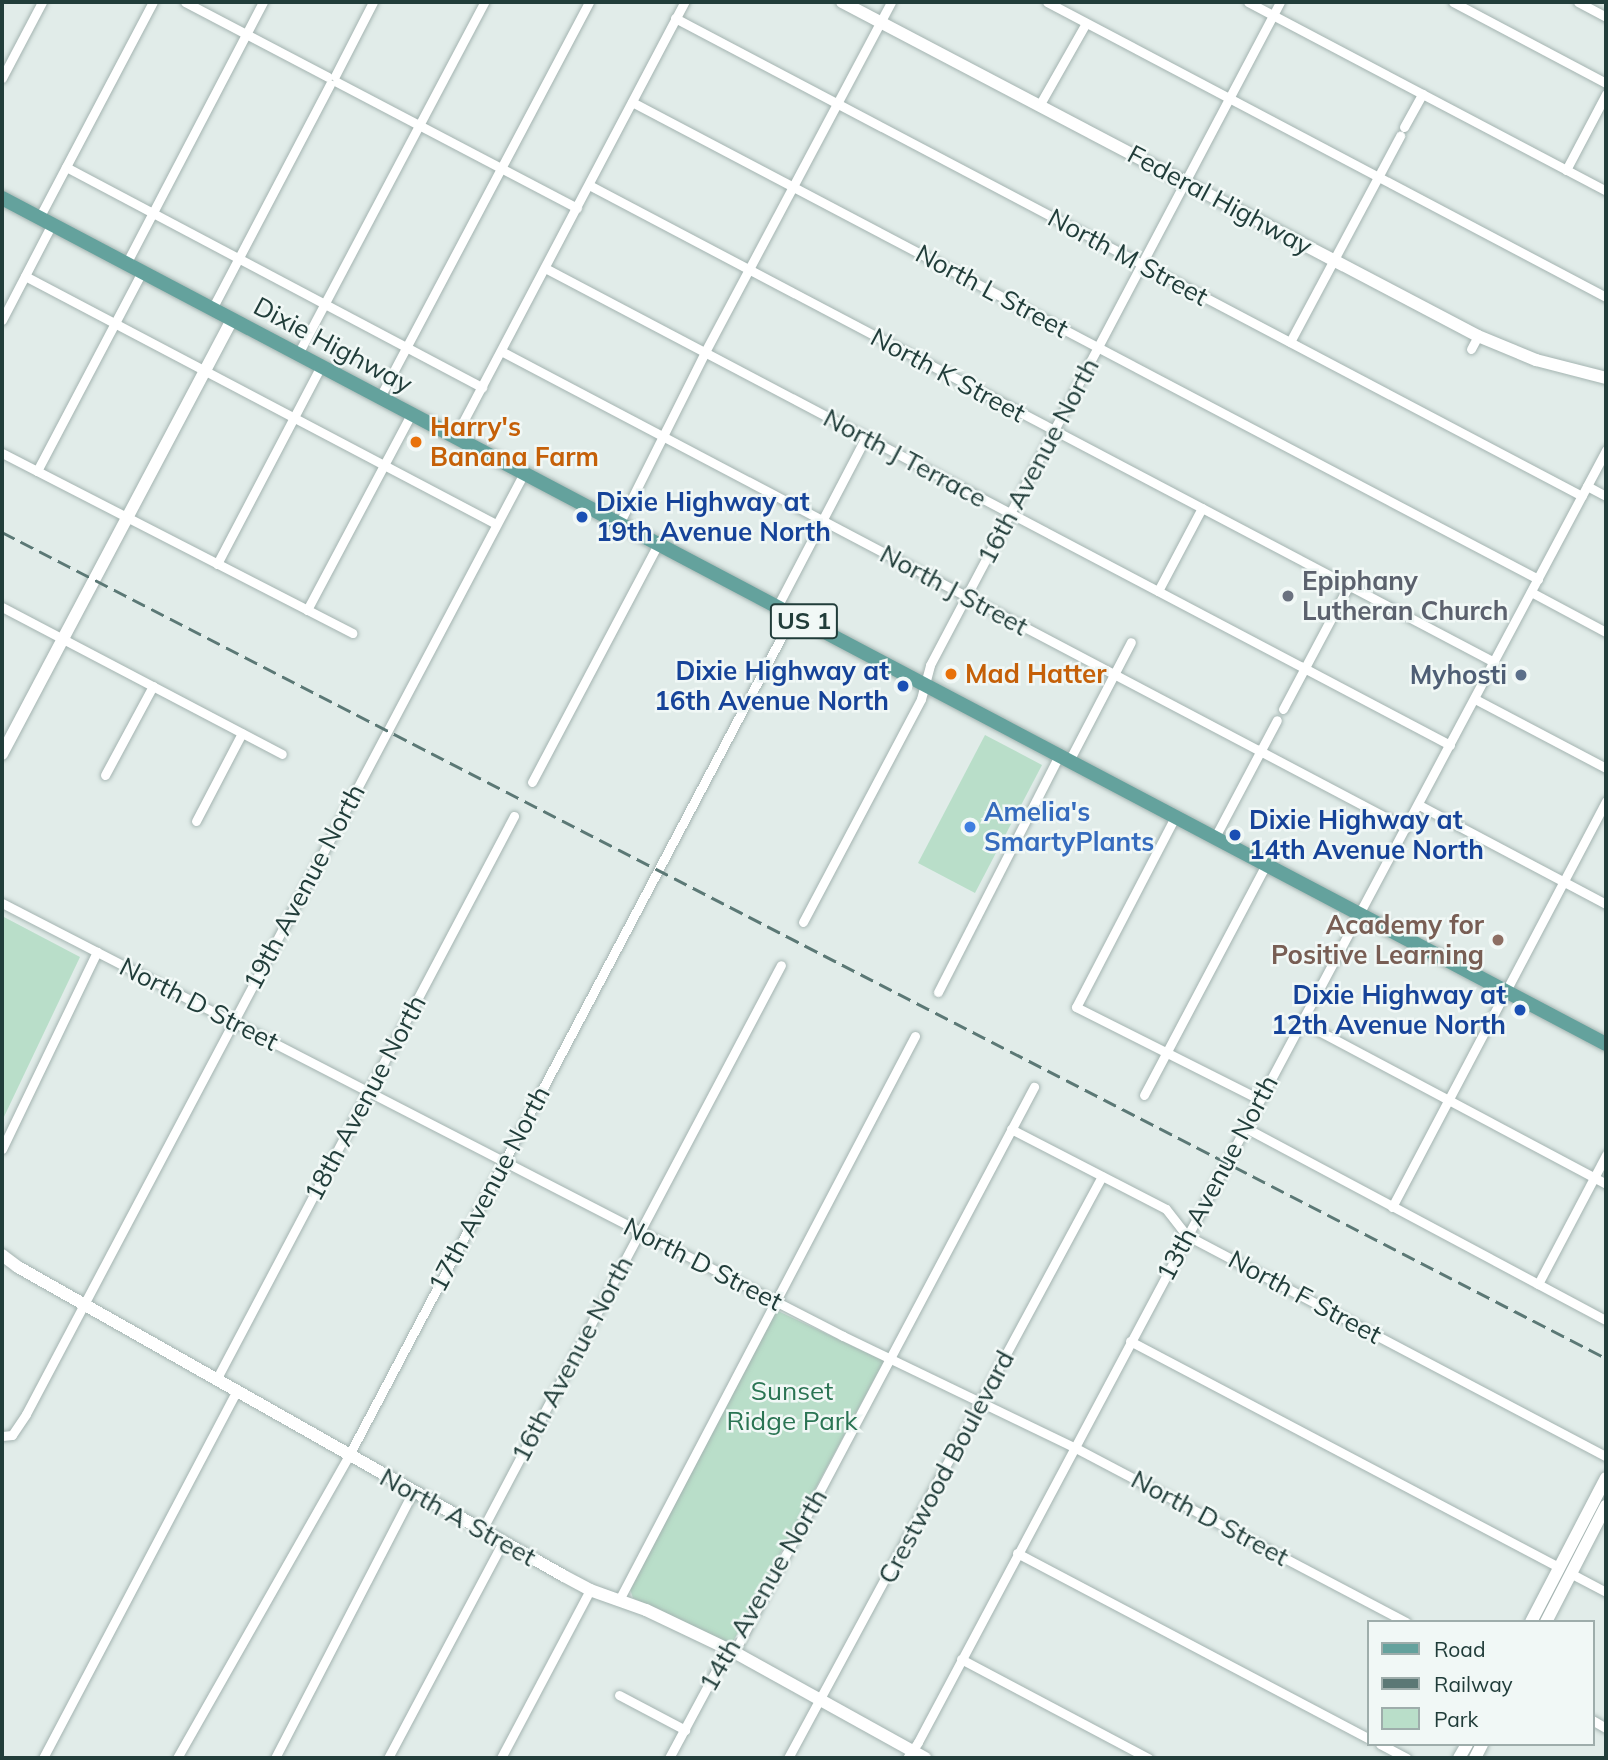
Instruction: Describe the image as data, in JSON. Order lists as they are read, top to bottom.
{
  "streets": {
    "main road": ["Dixie Highway", "US 1"],
    "street": [
      "Federal Highway",
      "North M Street",
      "North L Street",
      "North K Street",
      "North J Terrace",
      "16th Avenue North",
      "North J Street",
      "19th Avenue North",
      "North D Street",
      "18th Avenue North",
      "13th Avenue North",
      "17th Avenue North",
      "North F Street",
      "Crestwood Boulevard",
      "North A Street",
      "14th Avenue North"
    ]
  },
  "crossings": [
    ["Federal Highway", "16th Avenue North"],
    ["North M Street", "16th Avenue North"],
    ["North M Street", "13th Avenue North"],
    ["North L Street", "16th Avenue North"],
    ["North L Street", "13th Avenue North"],
    ["Dixie Highway", "16th Avenue North"],
    ["Dixie Highway", "19th Avenue North"],
    ["Dixie Highway", "13th Avenue North"],
    ["Dixie Highway", "17th Avenue North"],
    ["North K Street", "16th Avenue North"],
    ["North K Street", "13th Avenue North"],
    ["North J Terrace", "16th Avenue North"],
    ["North J Terrace", "13th Avenue North"],
    ["16th Avenue North", "North J Street"],
    ["16th Avenue North", "North D Street"],
    ["16th Avenue North", "North A Street"],
    ["North J Street", "13th Avenue North"],
    ["19th Avenue North", "North D Street"],
    ["19th Avenue North", "North A Street"],
    ["North D Street", "18th Avenue North"],
    ["North D Street", "13th Avenue North"],
    ["North D Street", "17th Avenue North"],
    ["North D Street", "Crestwood Boulevard"],
    ["North D Street", "14th Avenue North"],
    ["18th Avenue North", "North A Street"],
    ["13th Avenue North", "North F Street"],
    ["13th Avenue North", "North A Street"],
    ["17th Avenue North", "North A Street"],
    ["North F Street", "Crestwood Boulevard"],
    ["North F Street", "14th Avenue North"],
    ["Crestwood Boulevard", "North A Street"],
    ["North A Street", "14th Avenue North"]
  ],
  "parks": ["Sunset Ridge Park"],
  "places": [
    "Harry's Banana Farm",
    "Dixie Highway at 19th Avenue North",
    "Epiphany Lutheran Church",
    "Mad Hatter",
    "Myhosti",
    "Dixie Highway at 16th Avenue North",
    "Amelia's SmartyPlants",
    "Dixie Highway at 14th Avenue North",
    "Academy for Positive Learning",
    "Dixie Highway at 12th Avenue North"
  ],
  "legend": ["Road", "Railway", "Park"]
}
